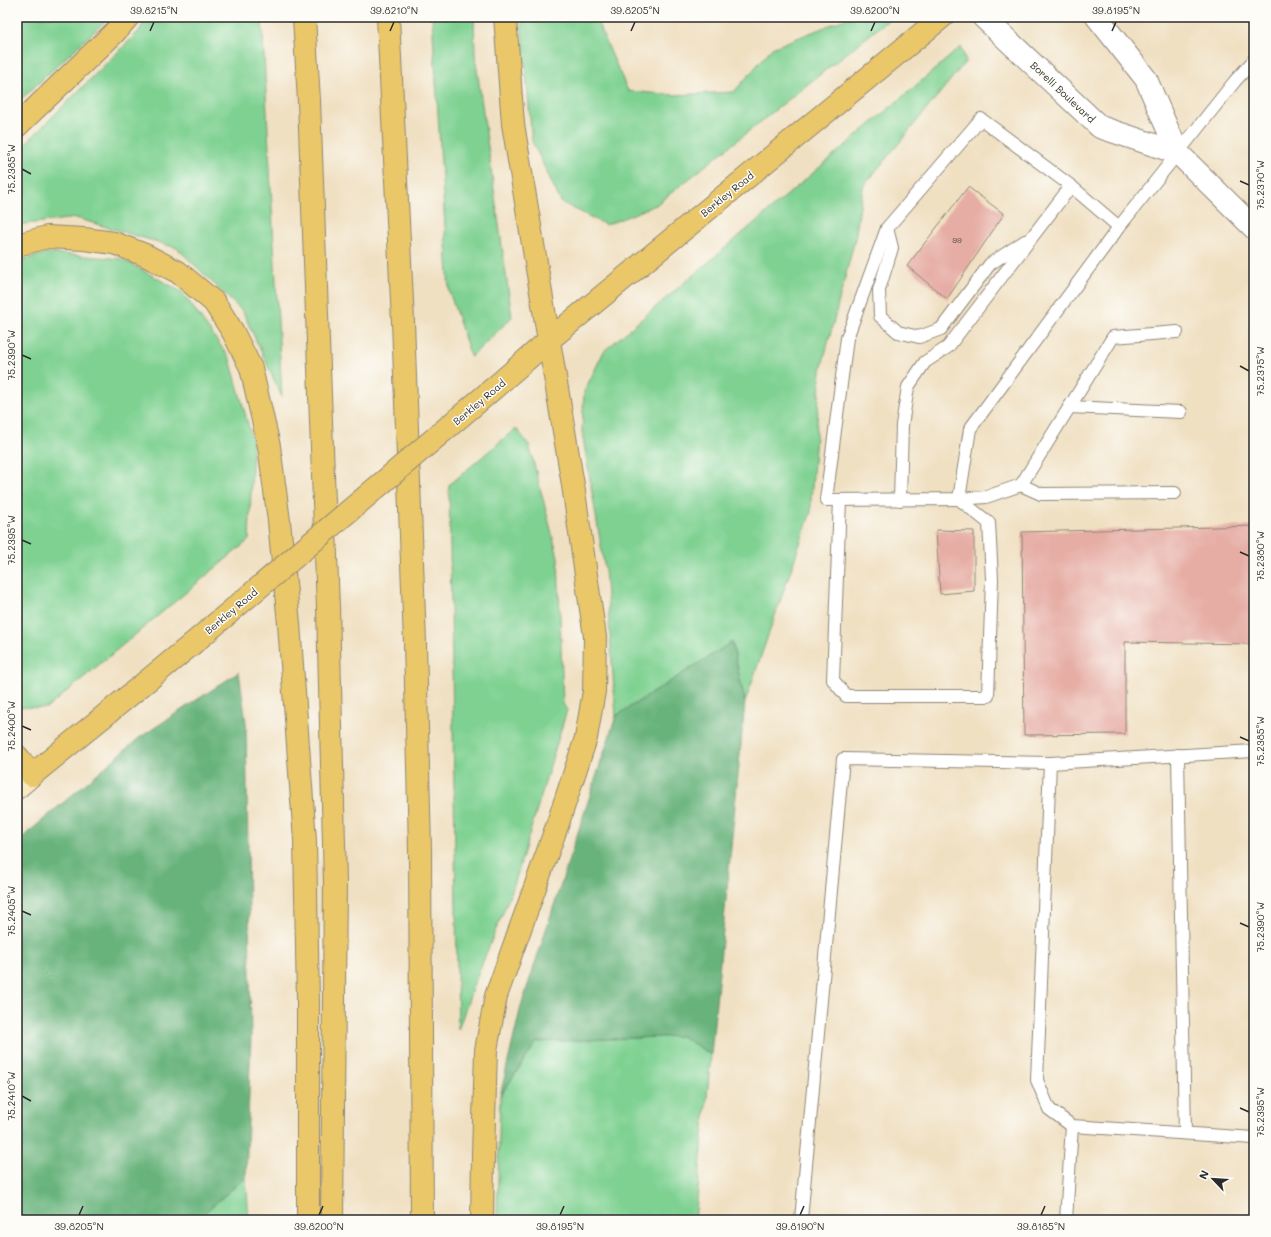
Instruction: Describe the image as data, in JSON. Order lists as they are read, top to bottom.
{
  "streets": {
    "main road": ["Berkley Road"],
    "street": ["Borelli Boulevard"]
  },
  "house_numbers": ["99"],
  "north": "top left",
  "coordinates": [
    "39.8215°N",
    "39.8210°N",
    "39.8205°N",
    "39.8200°N",
    "39.8195°N",
    "75.2385°W",
    "75.2370°W",
    "75.2390°W",
    "75.2375°W",
    "75.2395°W",
    "75.2380°W",
    "75.2400°W",
    "75.2405°W",
    "75.2410°W",
    "39.8190°N",
    "39.8185°N"
  ]
}
